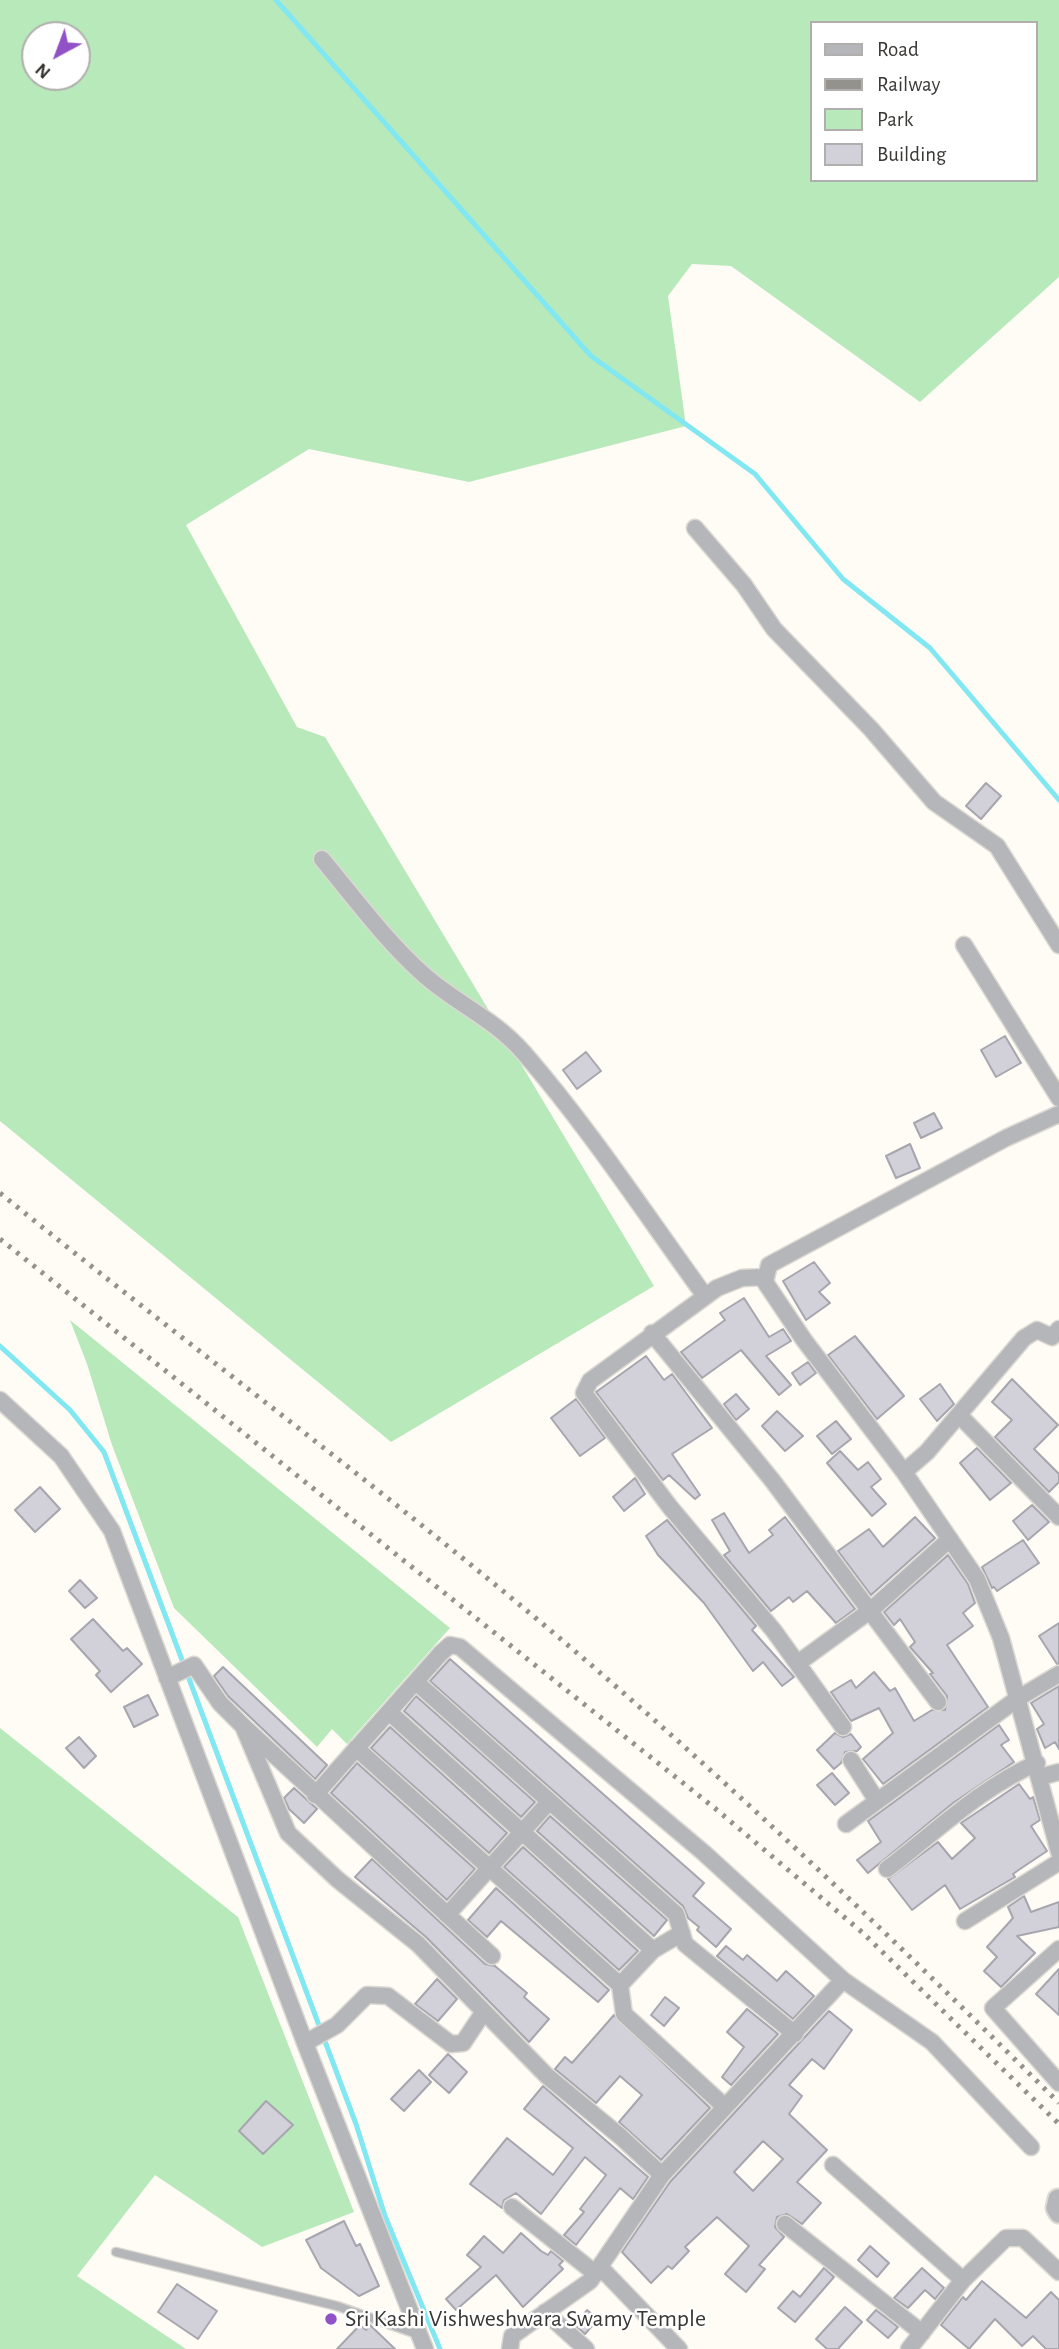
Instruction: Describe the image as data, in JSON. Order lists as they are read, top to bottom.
{
  "places": ["Sri Kashi Vishweshwara Swamy Temple"],
  "legend": [
    "Road",
    "Railway",
    "Park",
    "Building"
  ],
  "north": "bottom left"
}
